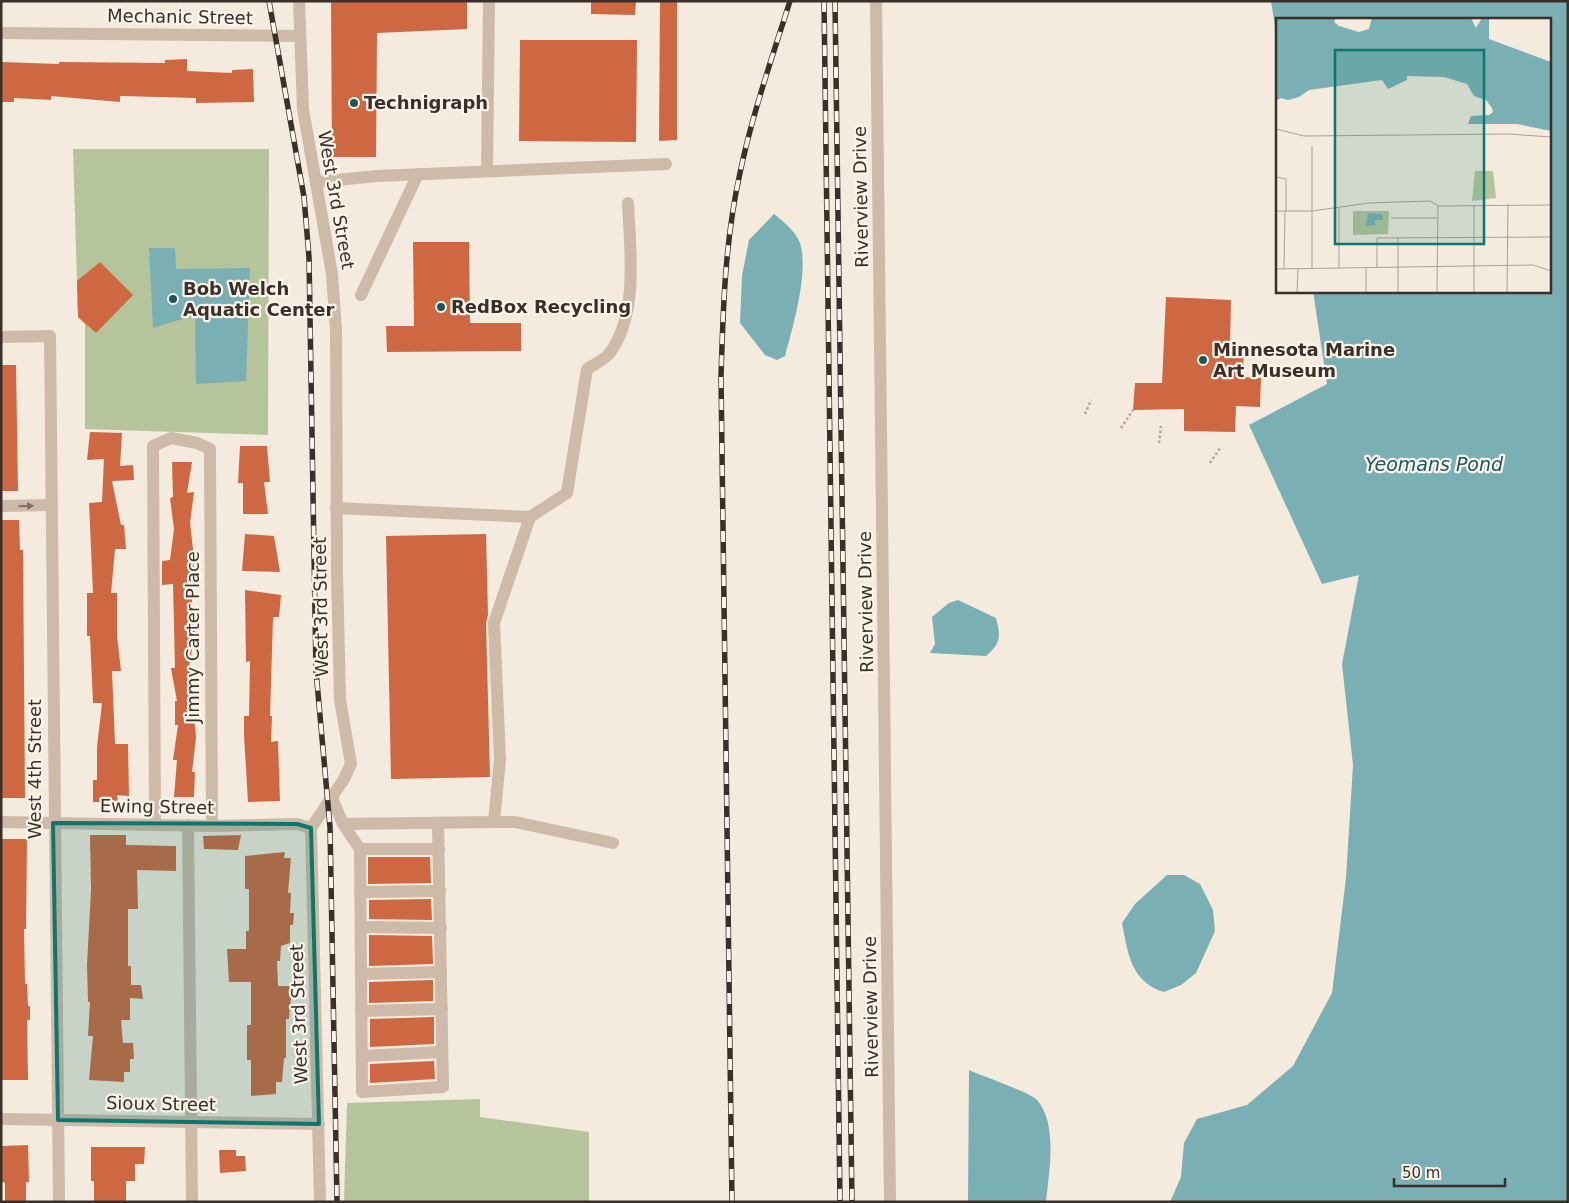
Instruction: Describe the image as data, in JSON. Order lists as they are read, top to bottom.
{
  "streets": {
    "street": [
      "Mechanic Street",
      "Riverview Drive",
      "West 3rd Street",
      "Jimmy Carter Place",
      "West 4th Street",
      "Ewing Street",
      "Sioux Street"
    ]
  },
  "crossings": [
    ["Mechanic Street", "West 3rd Street"],
    ["West 3rd Street", "Ewing Street"],
    ["West 3rd Street", "Sioux Street"],
    ["Jimmy Carter Place", "Ewing Street"],
    ["West 4th Street", "Ewing Street"],
    ["West 4th Street", "Sioux Street"]
  ],
  "water": ["Yeomans Pond"],
  "places": [
    "Technigraph",
    "Bob Welch Aquatic Center",
    "RedBox Recycling",
    "Minnesota Marine Art Museum"
  ],
  "scale_bar": "50 m"
}
